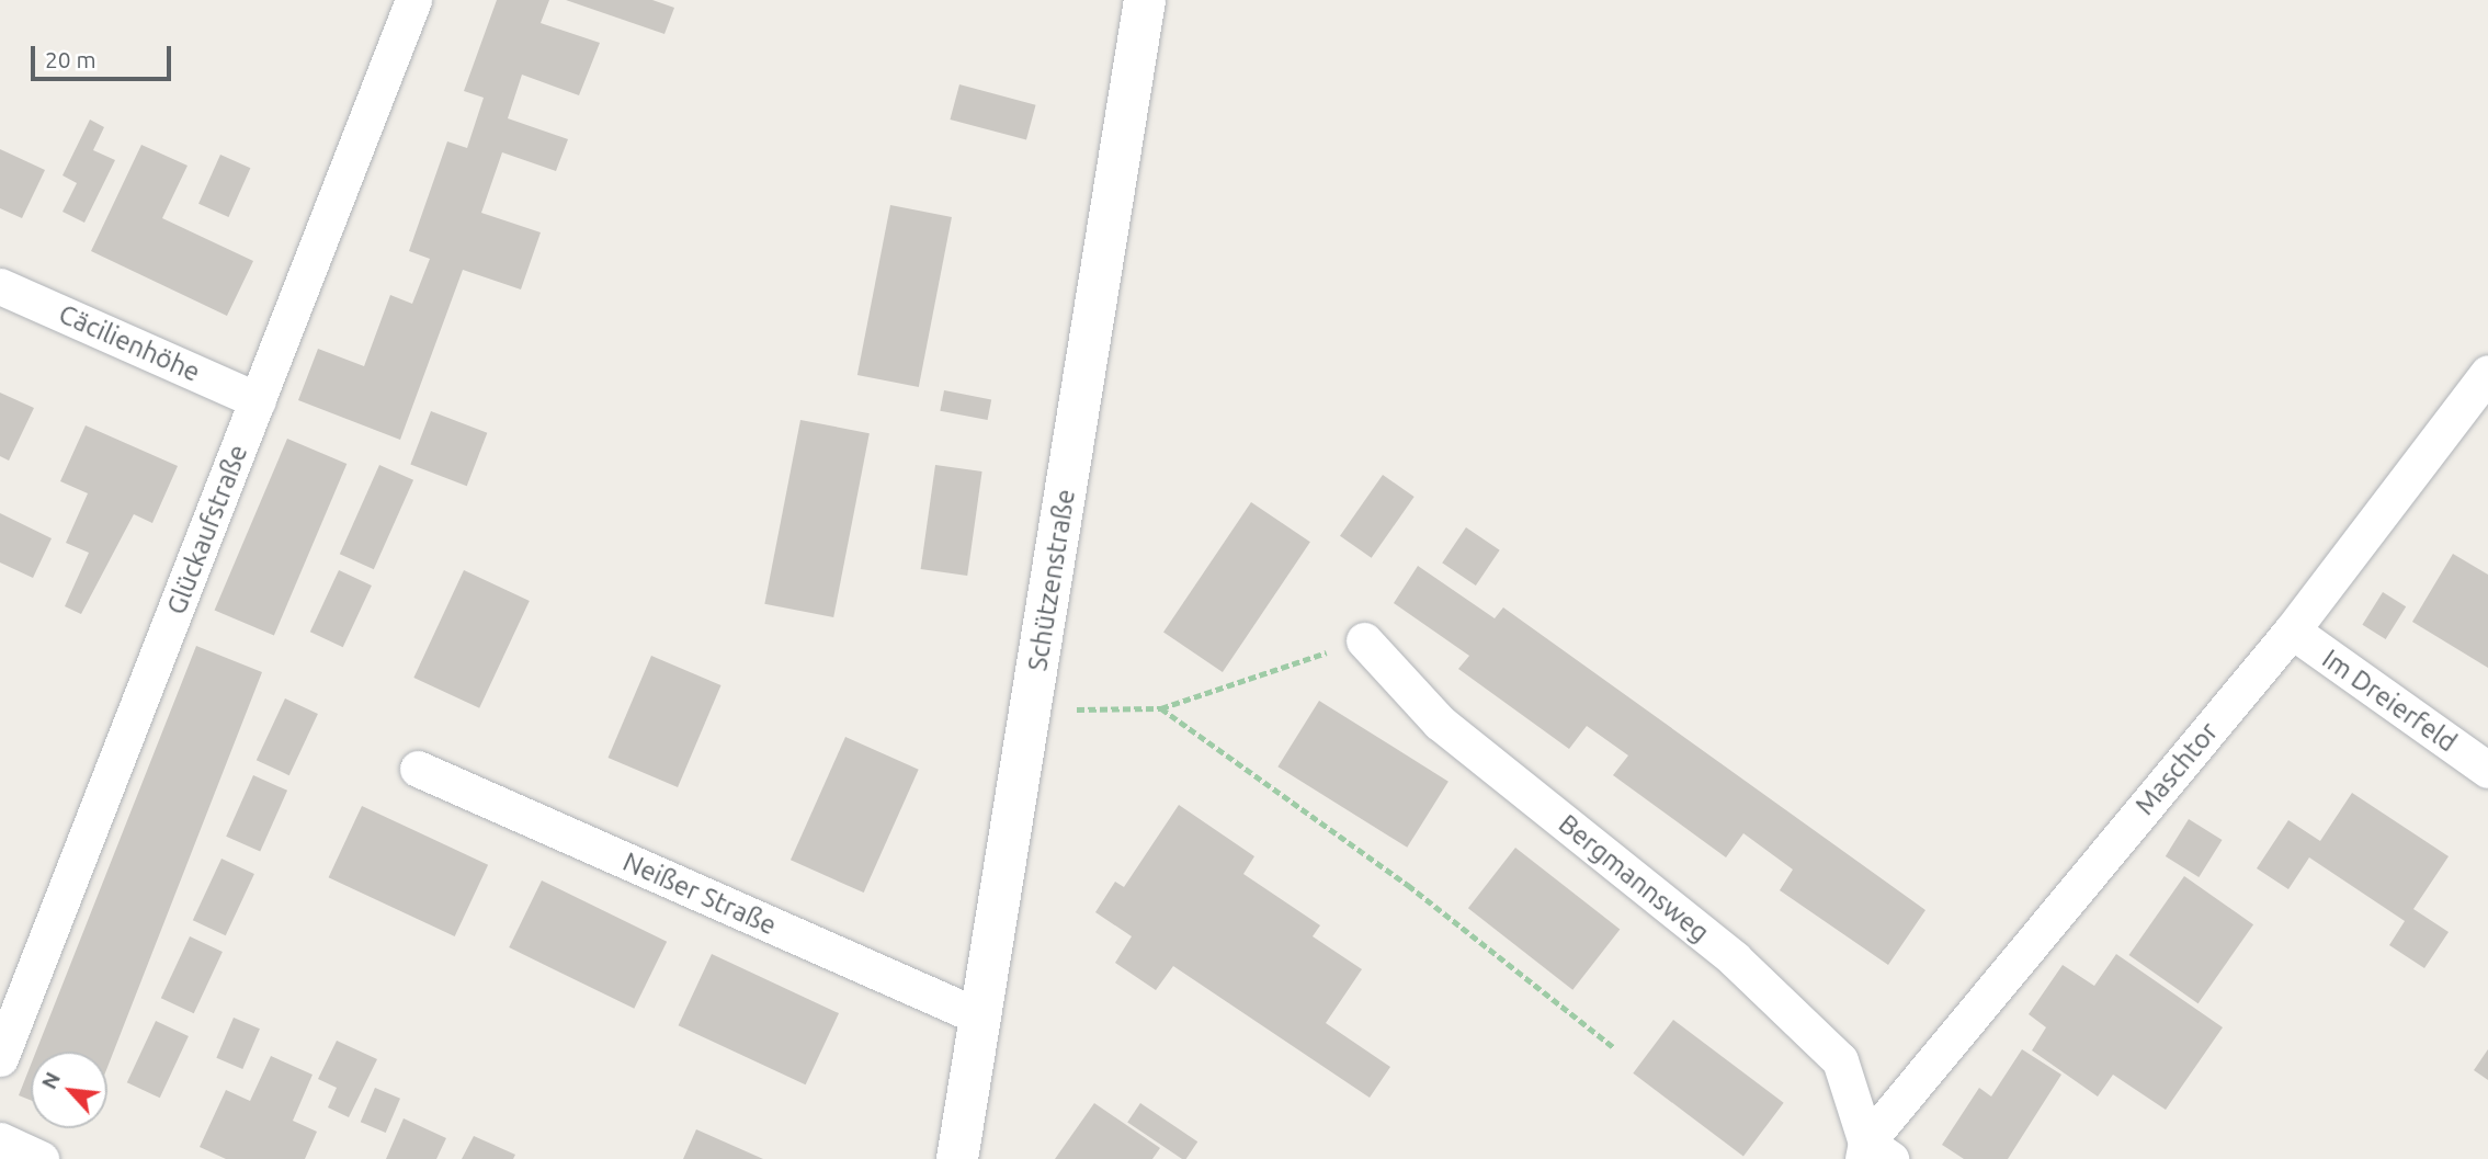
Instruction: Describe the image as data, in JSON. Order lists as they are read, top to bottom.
{
  "streets": {
    "street": [
      "Cäcilienhöhe",
      "Glückaufstraße",
      "Schützenstraße",
      "Im Dreierfeld",
      "Maschtor",
      "Bergmannsweg",
      "Neißer Straße"
    ]
  },
  "crossings": [
    ["Cäcilienhöhe", "Glückaufstraße"],
    ["Schützenstraße", "Neißer Straße"],
    ["Im Dreierfeld", "Maschtor"],
    ["Maschtor", "Bergmannsweg"]
  ],
  "scale_bar": "20 m",
  "north": "top left"
}
